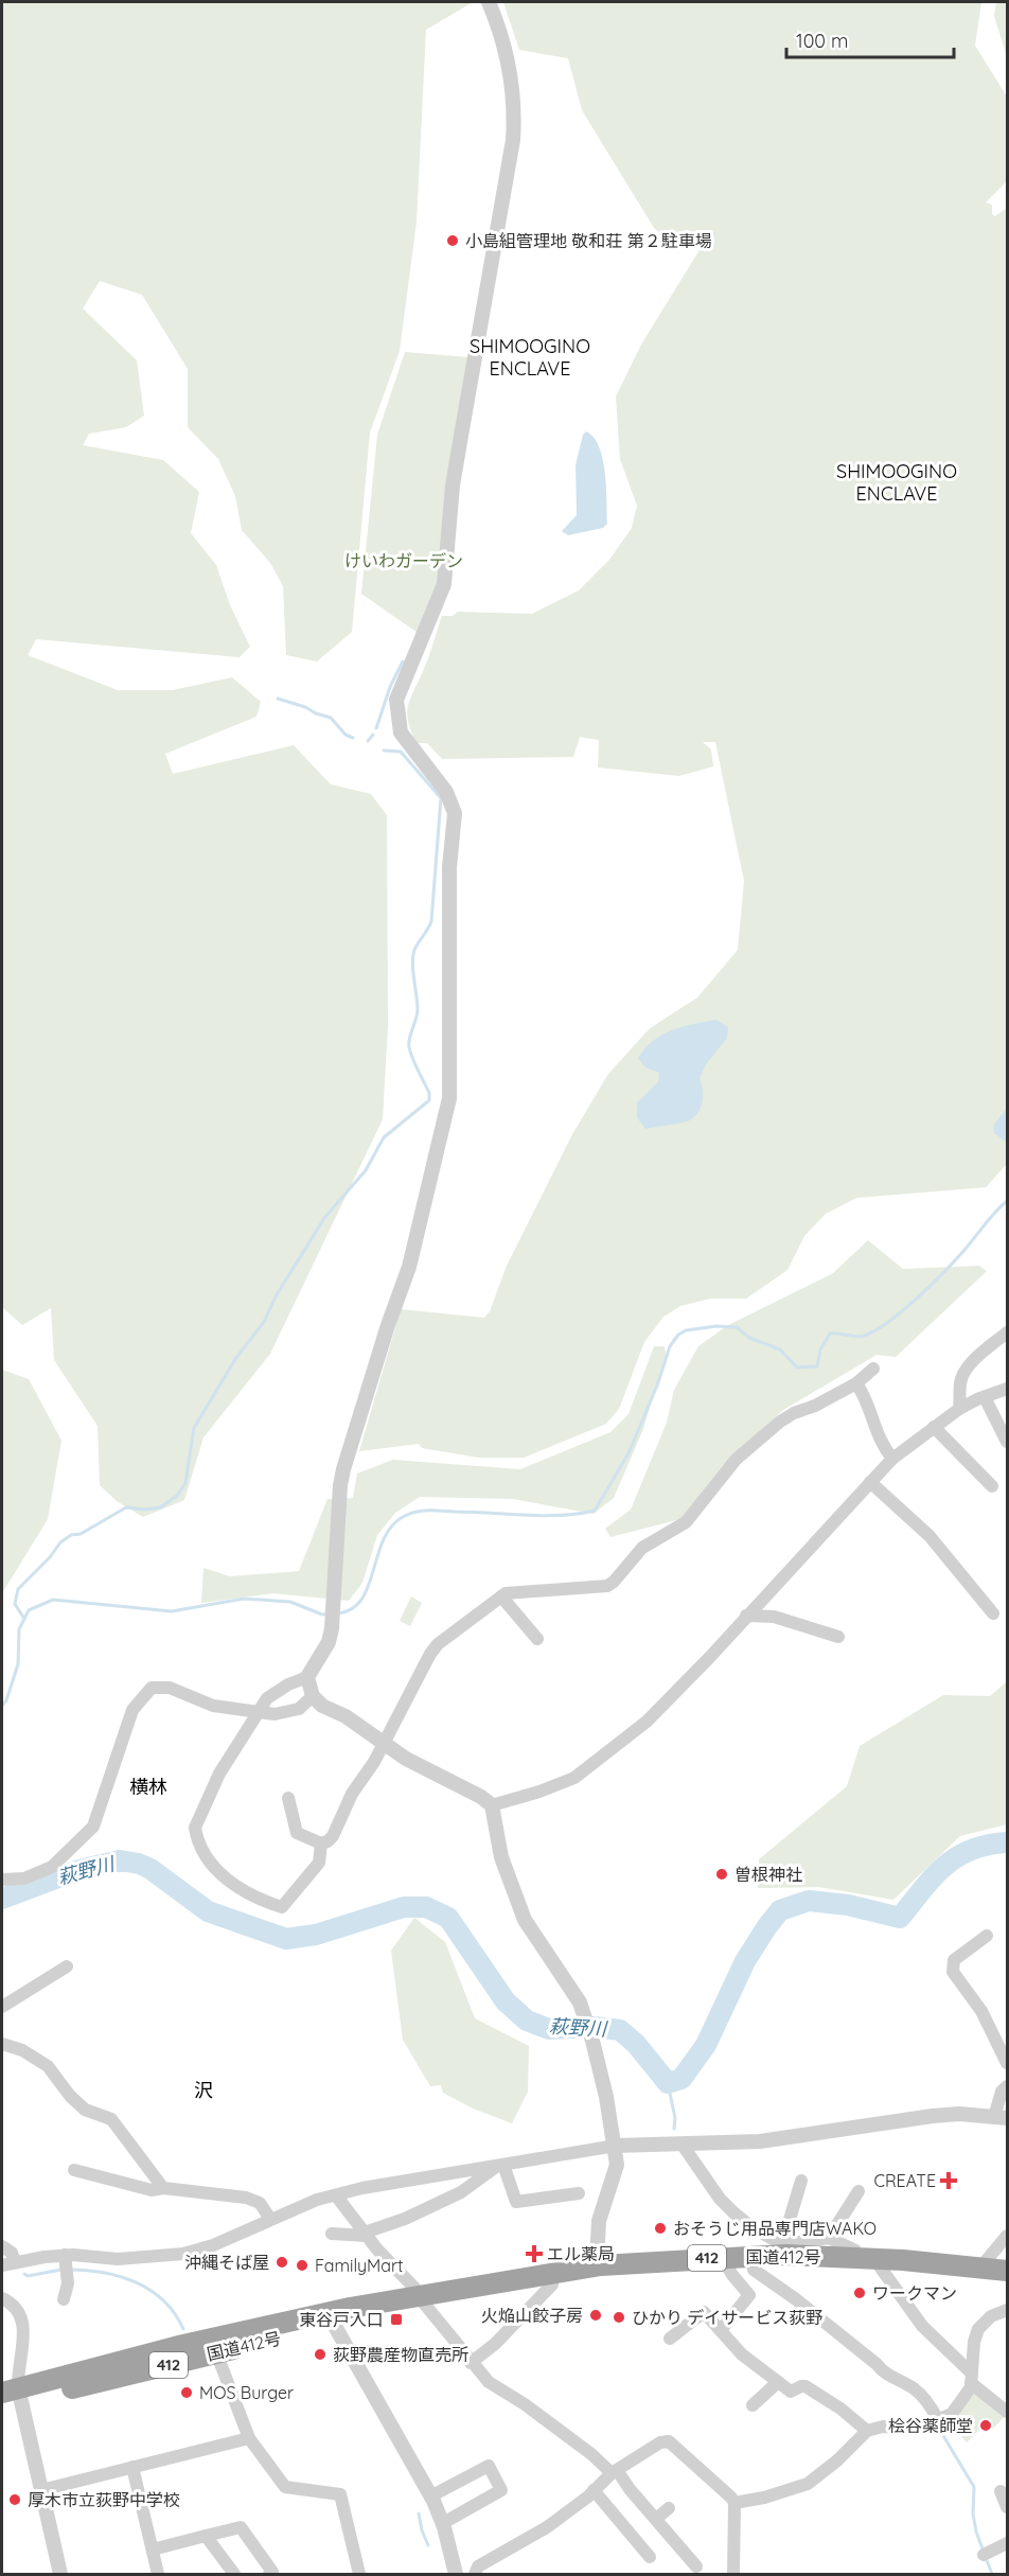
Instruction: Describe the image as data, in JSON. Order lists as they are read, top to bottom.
{
  "streets": {
    "highway": ["国道412号", "412"]
  },
  "districts": [
    "SHIMOOGINO ENCLAVE",
    "SHIMOOGINO ENCLAVE",
    "横林",
    "沢"
  ],
  "water": ["萩野川"],
  "parks": ["けいわガーデン"],
  "places": {
    "other": [
      "小島組管理地 敬和荘 第２駐車場",
      "曽根神社",
      "おそうじ用品専門店WAKO",
      "沖縄そば屋",
      "FamilyMart",
      "ワークマン",
      "火焔山餃子房",
      "ひかり デイサービス荻野",
      "荻野農産物直売所",
      "MOS Burger",
      "桧谷薬師堂",
      "厚木市立荻野中学校"
    ],
    "health": ["CREATE", "エル薬局"],
    "transit": ["東谷戸入口"]
  },
  "scale_bar": "100 m"
}
